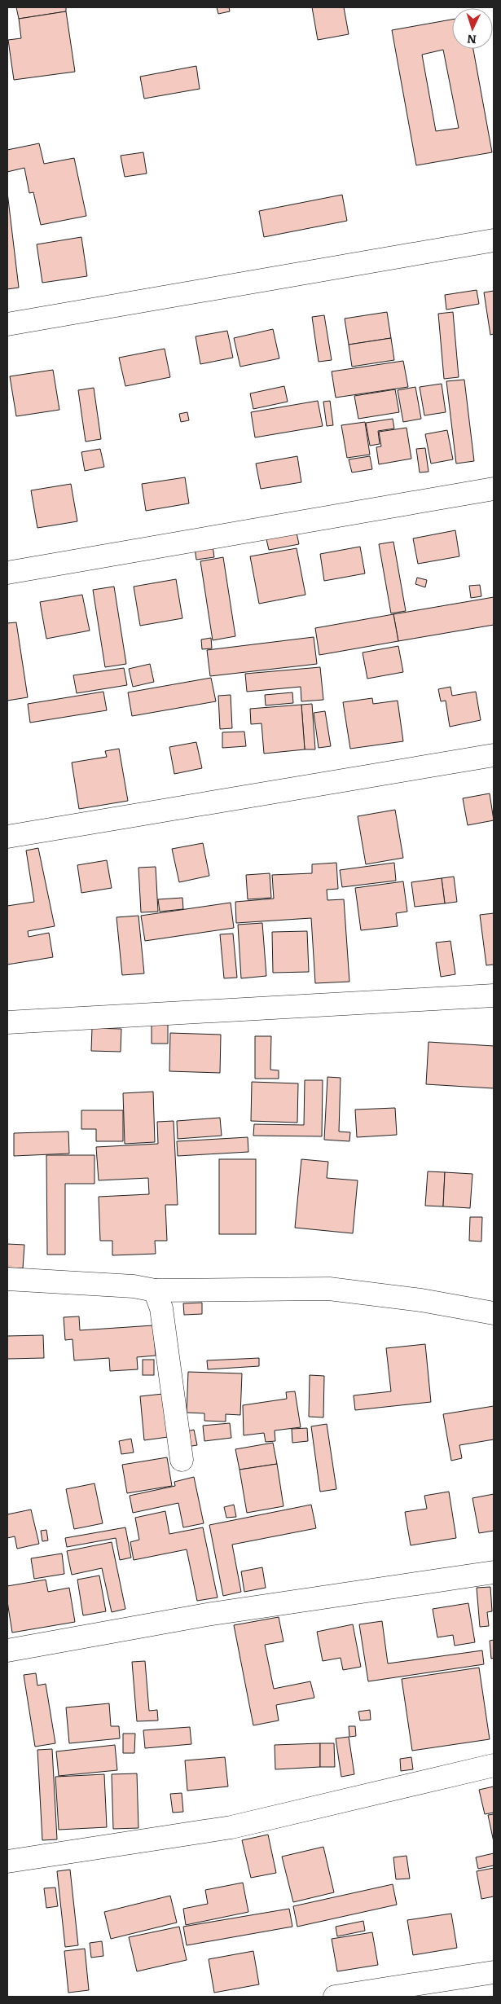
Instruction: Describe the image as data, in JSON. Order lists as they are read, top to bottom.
{
  "north": "bottom"
}
